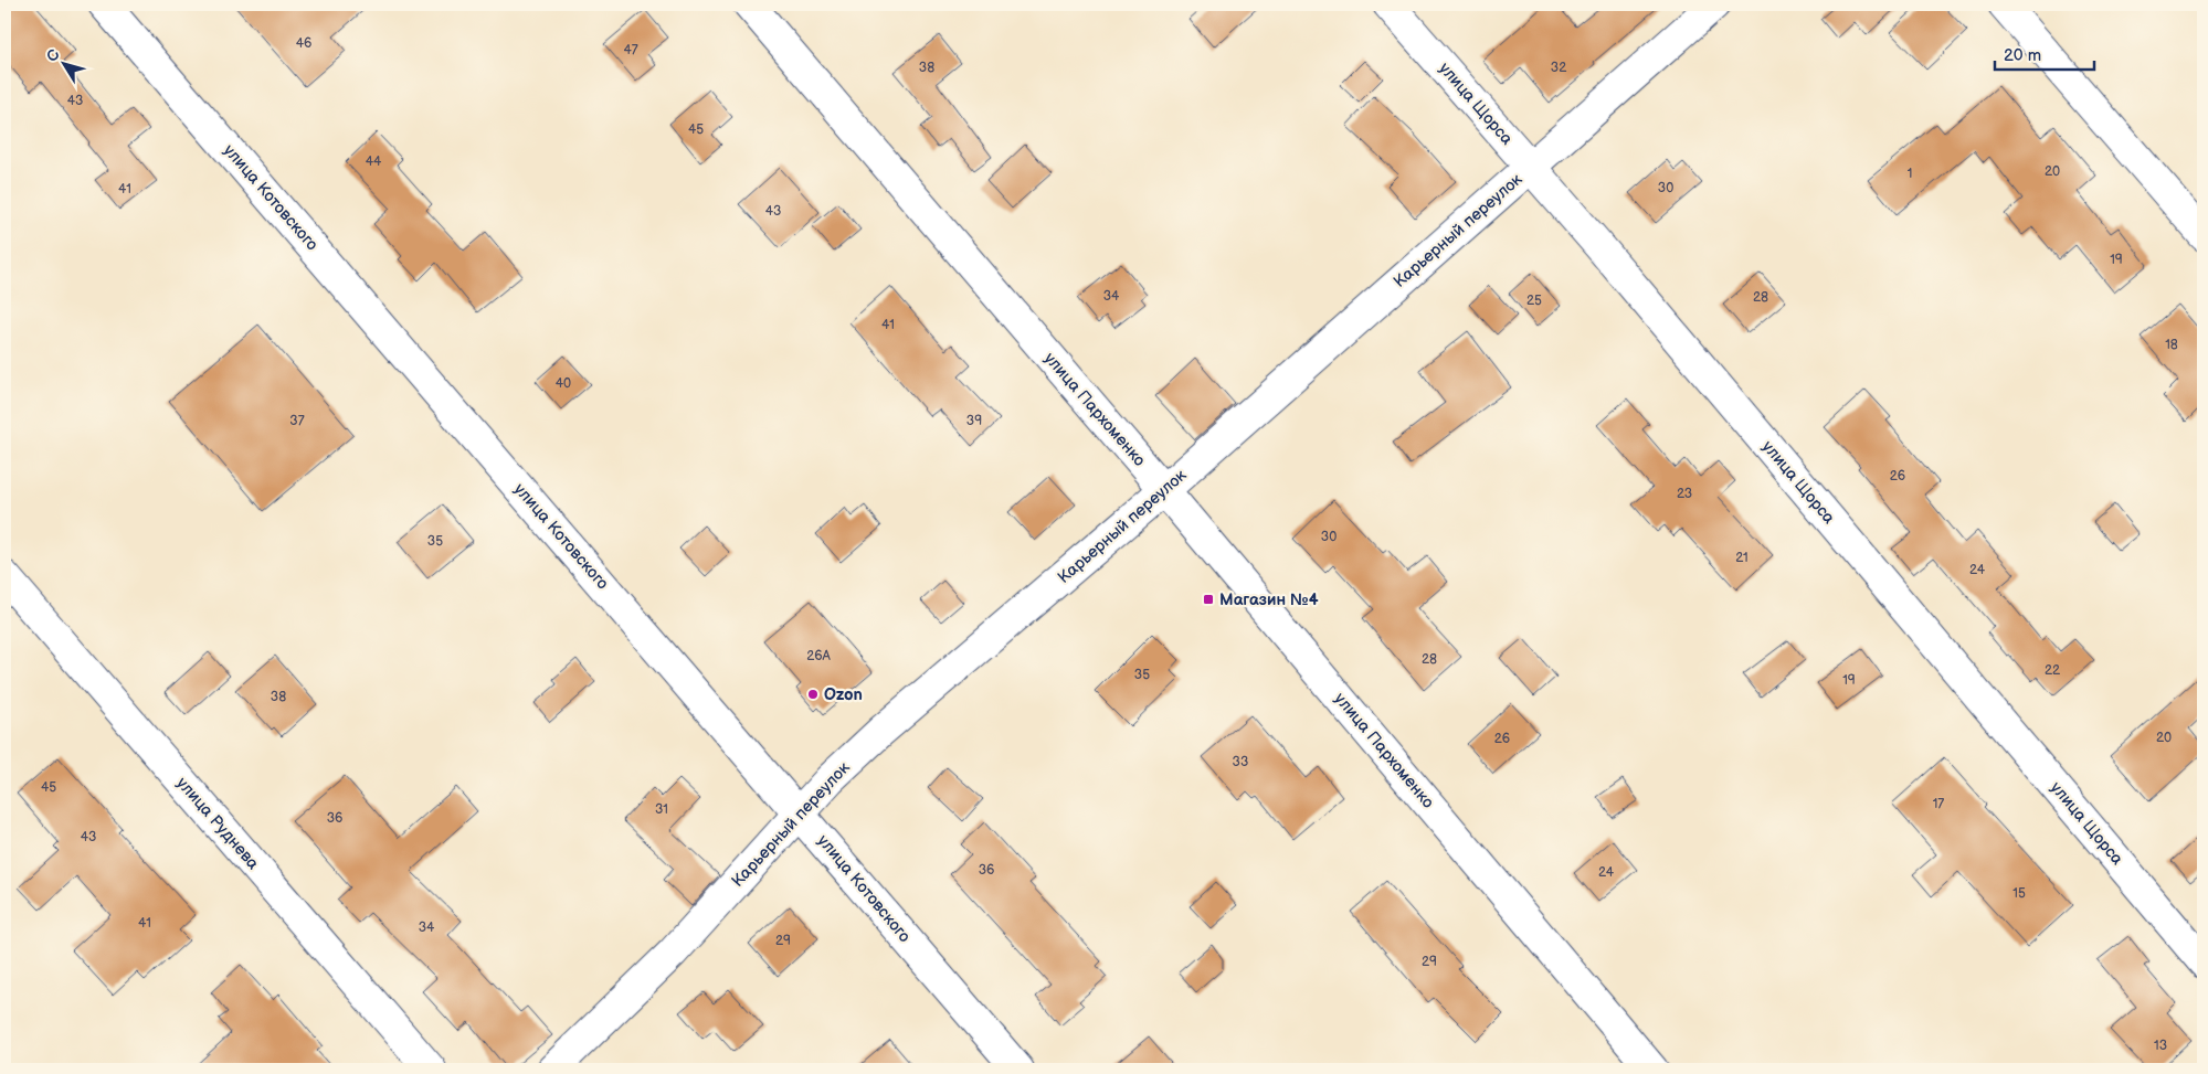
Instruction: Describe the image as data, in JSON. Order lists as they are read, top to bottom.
{
  "streets": {
    "street": [
      "улица Щорса",
      "улица Котовского",
      "Карьерный переулок",
      "улица Пархоменко",
      "улица Руднева"
    ]
  },
  "crossings": [
    ["улица Щорса", "Карьерный переулок"],
    ["улица Котовского", "Карьерный переулок"],
    ["Карьерный переулок", "улица Пархоменко"]
  ],
  "places": {
    "transit": ["Магазин №4"],
    "other": ["Ozon"]
  },
  "house_numbers": [
    "46",
    "47",
    "38",
    "32",
    "43",
    "45",
    "44",
    "20",
    "1",
    "30",
    "41",
    "43",
    "19",
    "34",
    "28",
    "25",
    "41",
    "18",
    "40",
    "37",
    "39",
    "26",
    "23",
    "30",
    "35",
    "21",
    "24",
    "26А",
    "28",
    "22",
    "35",
    "19",
    "38",
    "20",
    "26",
    "33",
    "45",
    "17",
    "31",
    "36",
    "43",
    "36",
    "24",
    "15",
    "41",
    "34",
    "29",
    "29",
    "13"
  ],
  "scale_bar": "20 m",
  "north": "top left"
}
